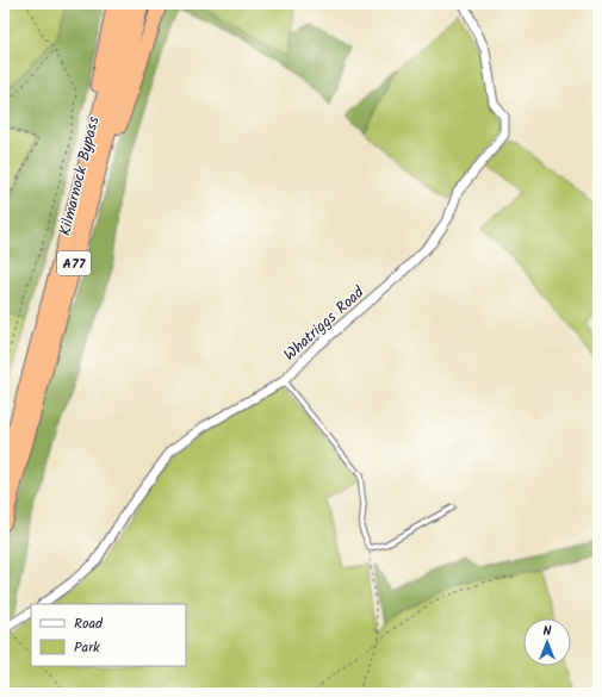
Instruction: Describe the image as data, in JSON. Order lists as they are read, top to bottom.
{
  "streets": {
    "highway": ["Kilmarnock Bypass", "A77"],
    "street": ["Whatriggs Road"]
  },
  "crossings": [
    ["Kilmarnock Bypass", "A77"]
  ],
  "legend": ["Road", "Park"],
  "north": "top"
}
